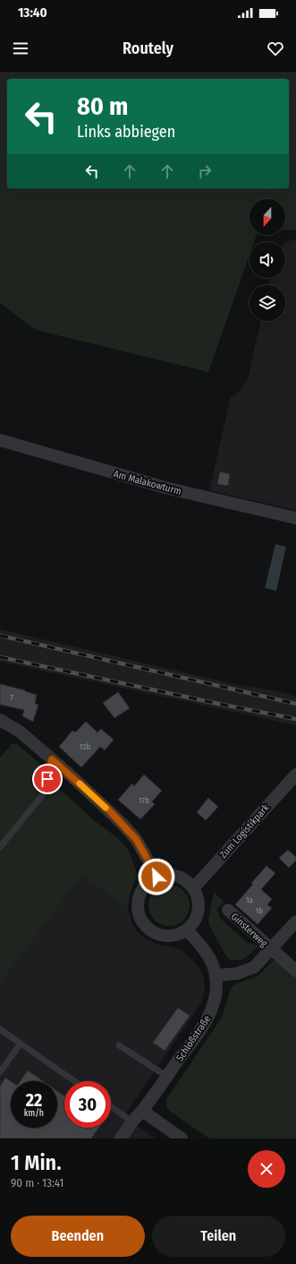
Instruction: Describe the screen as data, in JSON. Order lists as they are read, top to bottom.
{
  "streets": {
    "street": [
      "Am Malakowturm",
      "Zum Logistikpark",
      "Ginsterweg",
      "Schloßstraße"
    ]
  },
  "crossings": [
    ["Zum Logistikpark", "Schloßstraße"],
    ["Ginsterweg", "Schloßstraße"]
  ],
  "house_numbers": [
    "7",
    "13b",
    "17b",
    "1a",
    "1b"
  ],
  "north": "bottom",
  "page": {
    "status": "13:40",
    "header": "Routely",
    "turn": ["80 m", "Links abbiegen"],
    "speed": "22 km/h",
    "limit": "30",
    "heading": ["1 Min.", "90 m · 13:41"],
    "buttons": ["Beenden", "Teilen"]
  }
}
